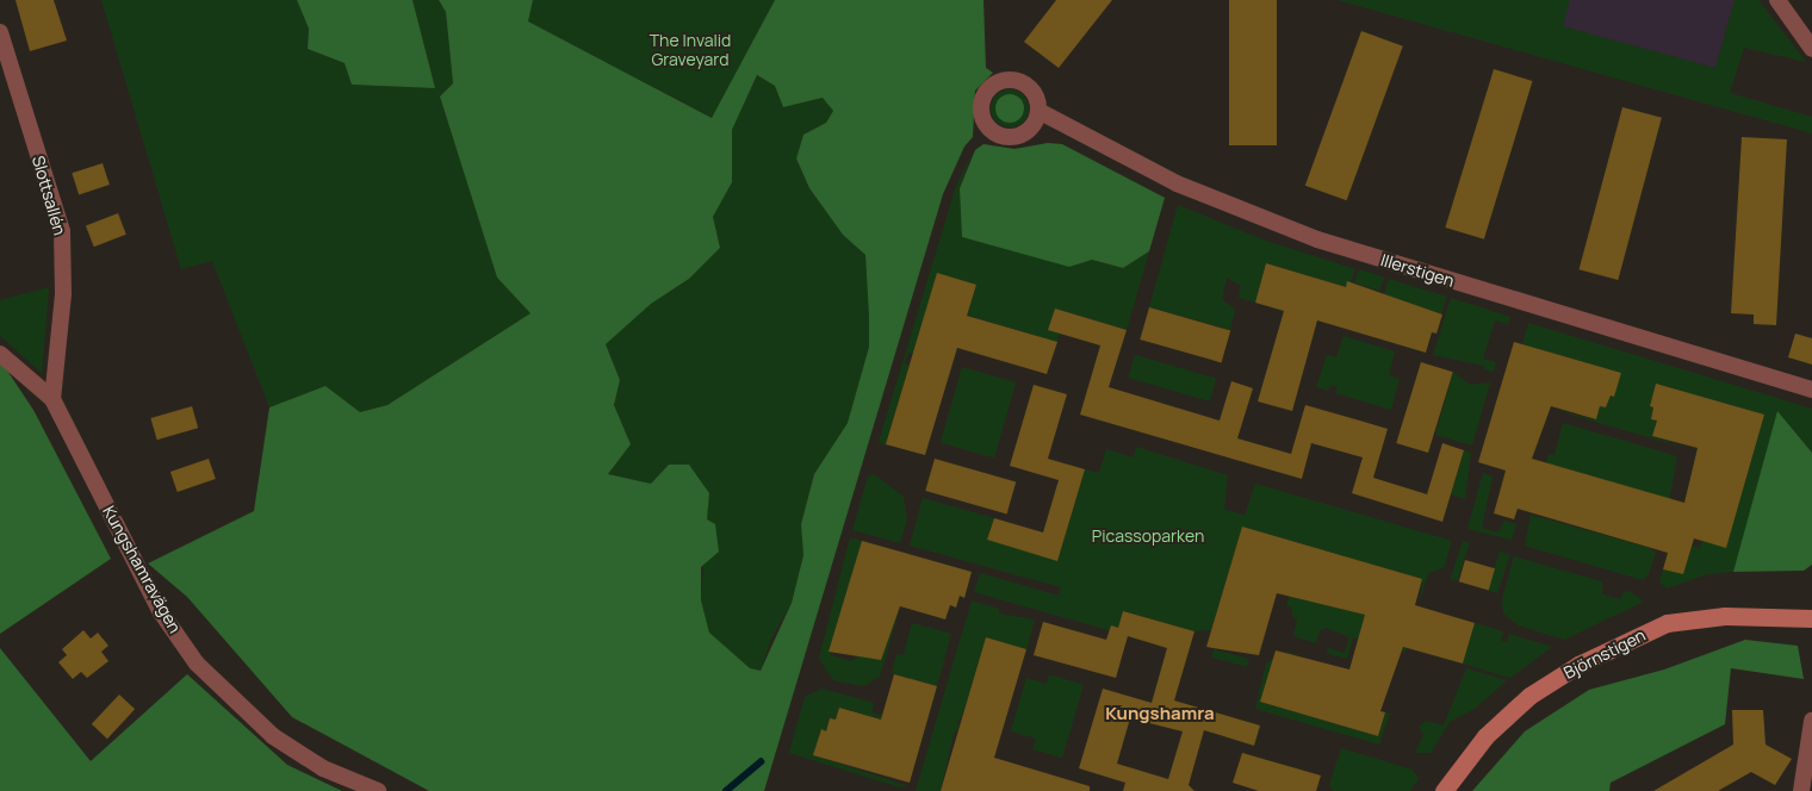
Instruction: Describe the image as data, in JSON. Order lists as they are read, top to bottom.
{
  "streets": {
    "street": [
      "Slottsallén",
      "Illerstigen",
      "Kungshamravägen",
      "Björnstigen"
    ]
  },
  "crossings": [
    ["Slottsallén", "Kungshamravägen"]
  ],
  "districts": ["Kungshamra"],
  "parks": ["The Invalid Graveyard", "Picassoparken"]
}
